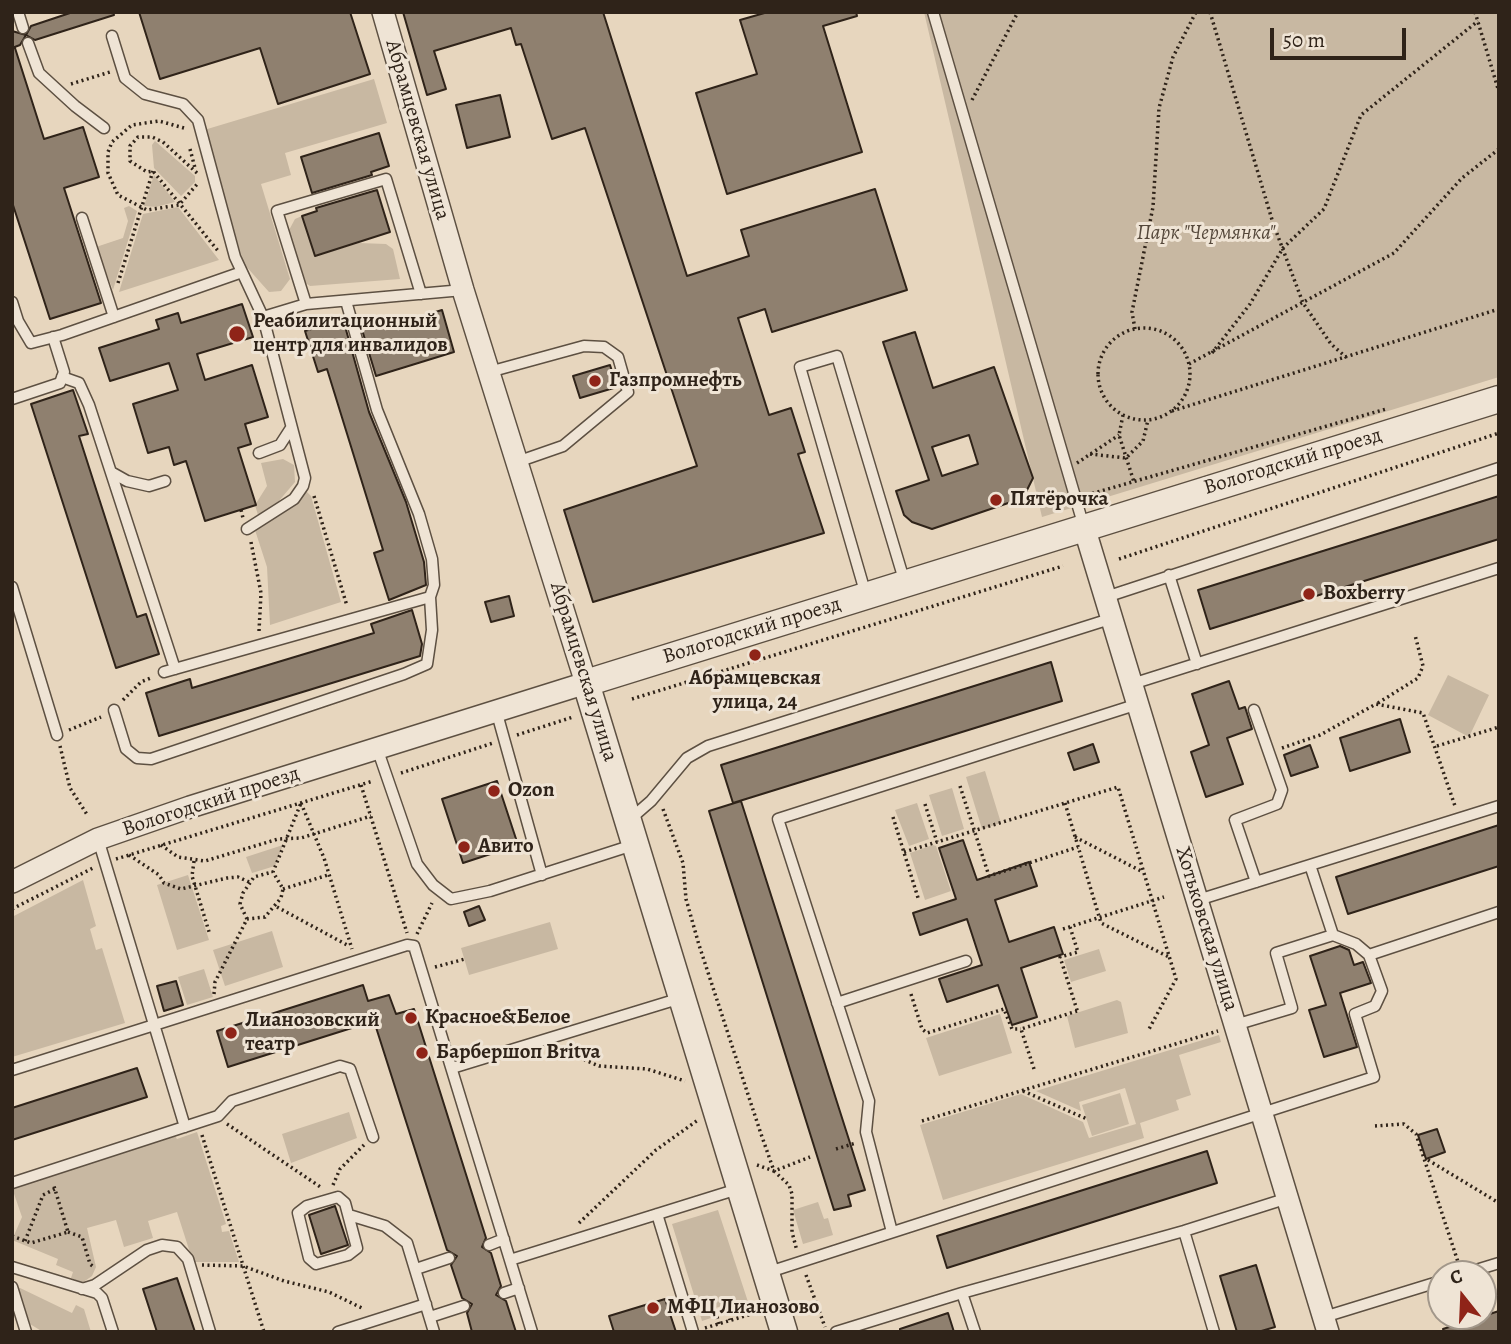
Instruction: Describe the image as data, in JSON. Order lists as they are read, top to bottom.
{
  "streets": {
    "street": ["Абрамцевская улица", "Вологодский проезд", "Хотьковская улица"]
  },
  "crossings": [
    ["Абрамцевская улица", "Вологодский проезд"],
    ["Вологодский проезд", "Хотьковская улица"]
  ],
  "parks": ["Парк \"Чермянка\""],
  "places": [
    "Реабилитационный центр для инвалидов",
    "Газпромнефть",
    "Пятёрочка",
    "Boxberry",
    "Абрамцевская улица, 24",
    "Ozon",
    "Авито",
    "Красное&Белое",
    "Лианозовский театр",
    "Барбершоп Britva",
    "МФЦ Лианозово"
  ],
  "scale_bar": "50 m",
  "north": "top"
}
